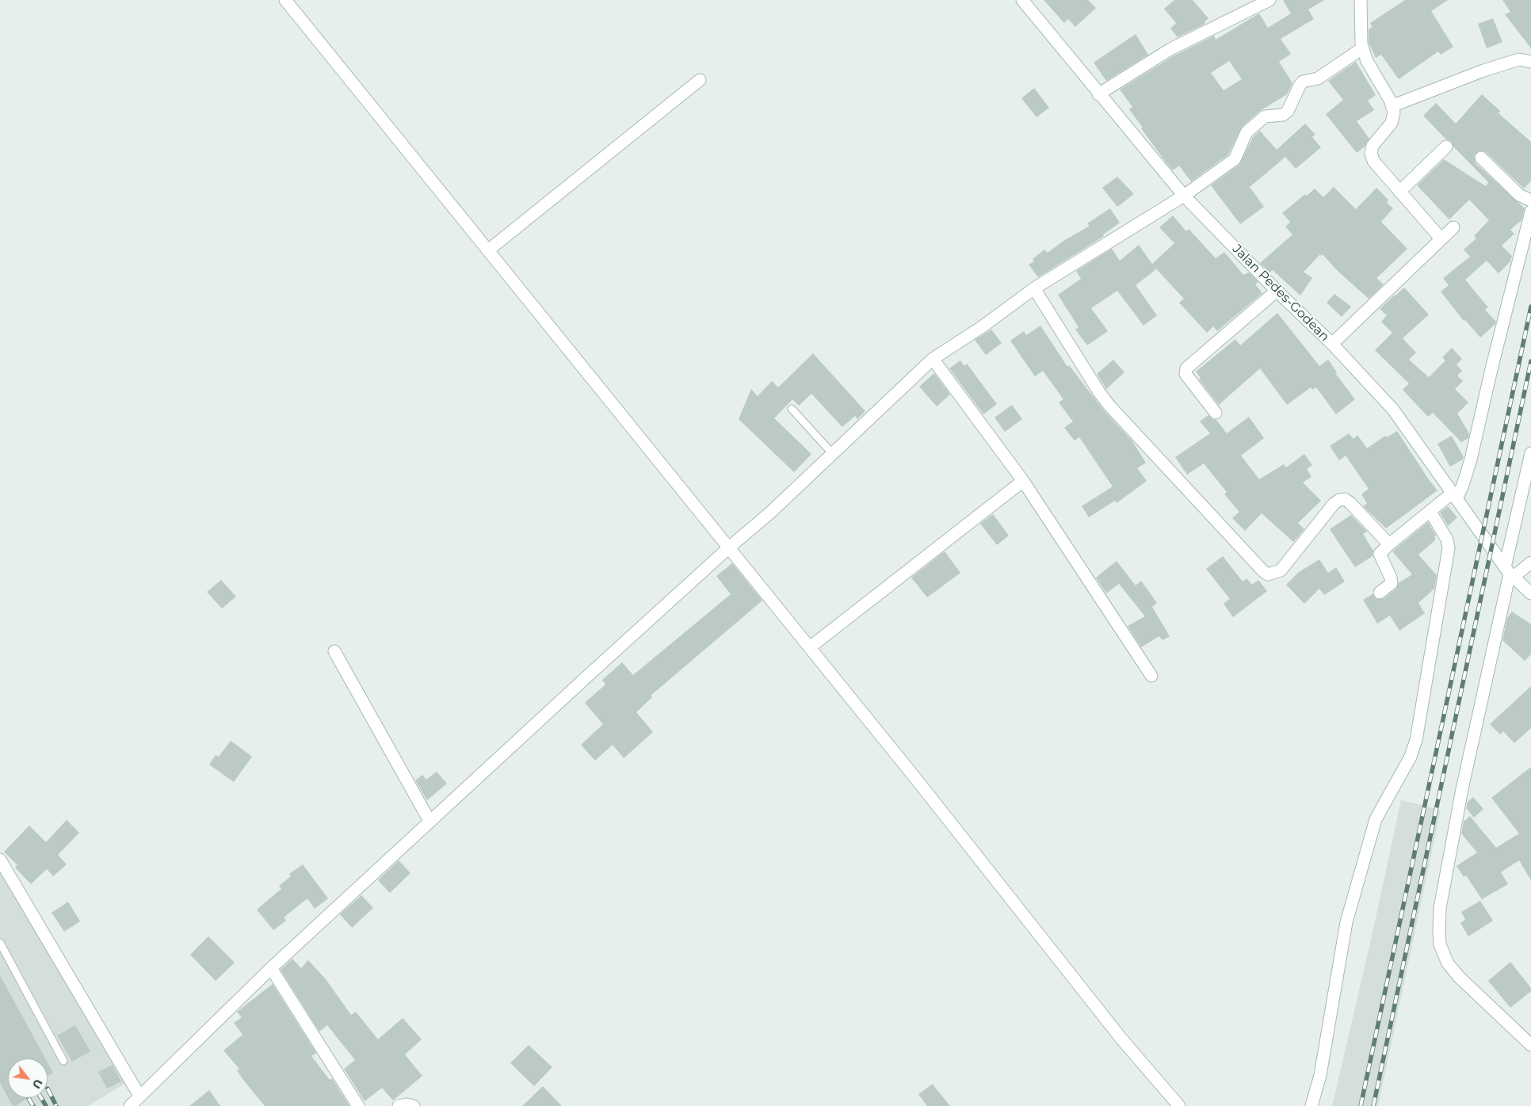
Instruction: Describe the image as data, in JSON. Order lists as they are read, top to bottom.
{
  "streets": {
    "street": ["Jalan Pedes-Godean"]
  },
  "north": "bottom right"
}
